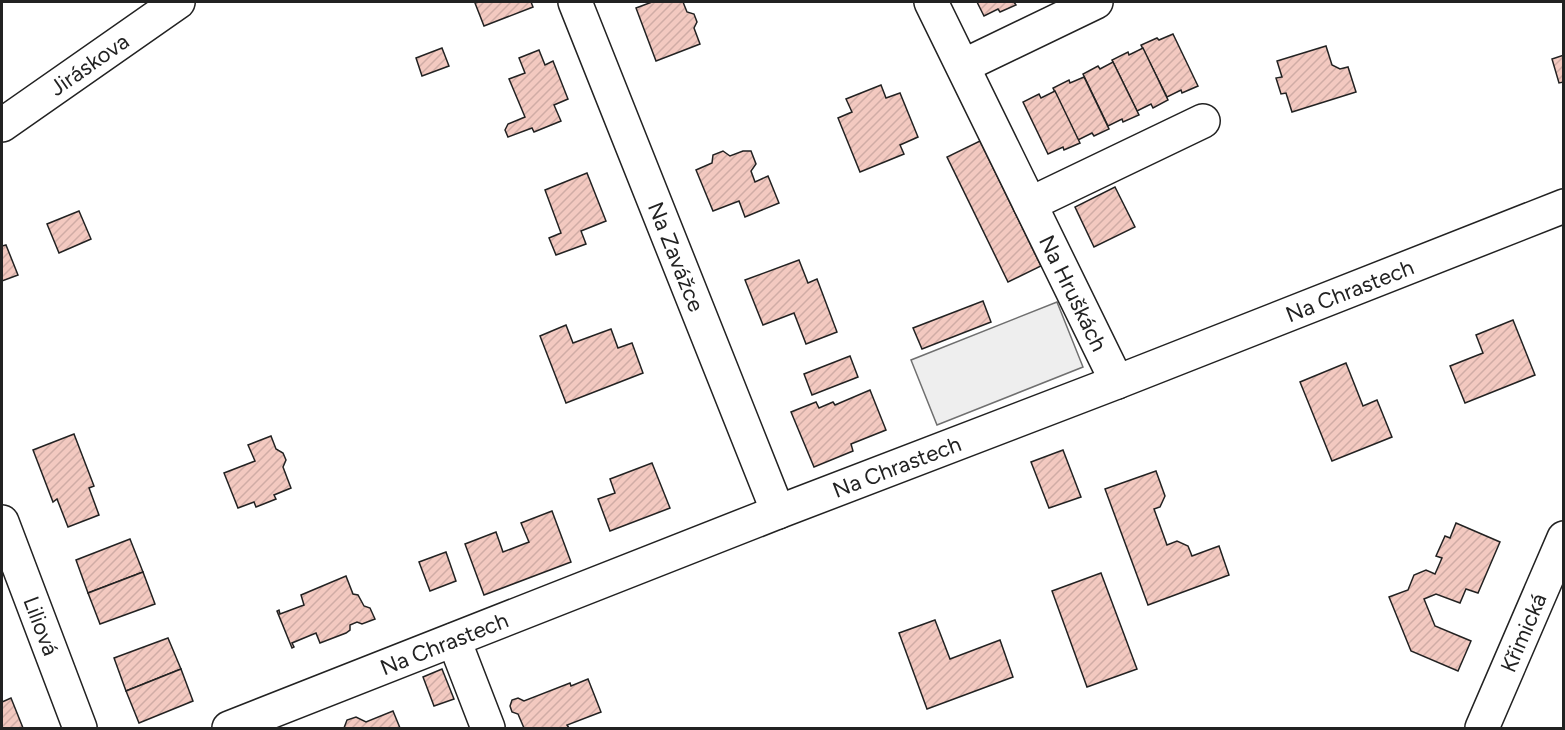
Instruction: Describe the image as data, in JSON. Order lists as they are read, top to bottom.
{
  "streets": {
    "street": [
      "Jiráskova",
      "Na Zavážce",
      "Na Chrastech",
      "Na Hruškách",
      "Liliová",
      "Křimická"
    ]
  },
  "crossings": [
    ["Na Zavážce", "Na Chrastech"],
    ["Na Chrastech", "Na Hruškách"]
  ]
}
